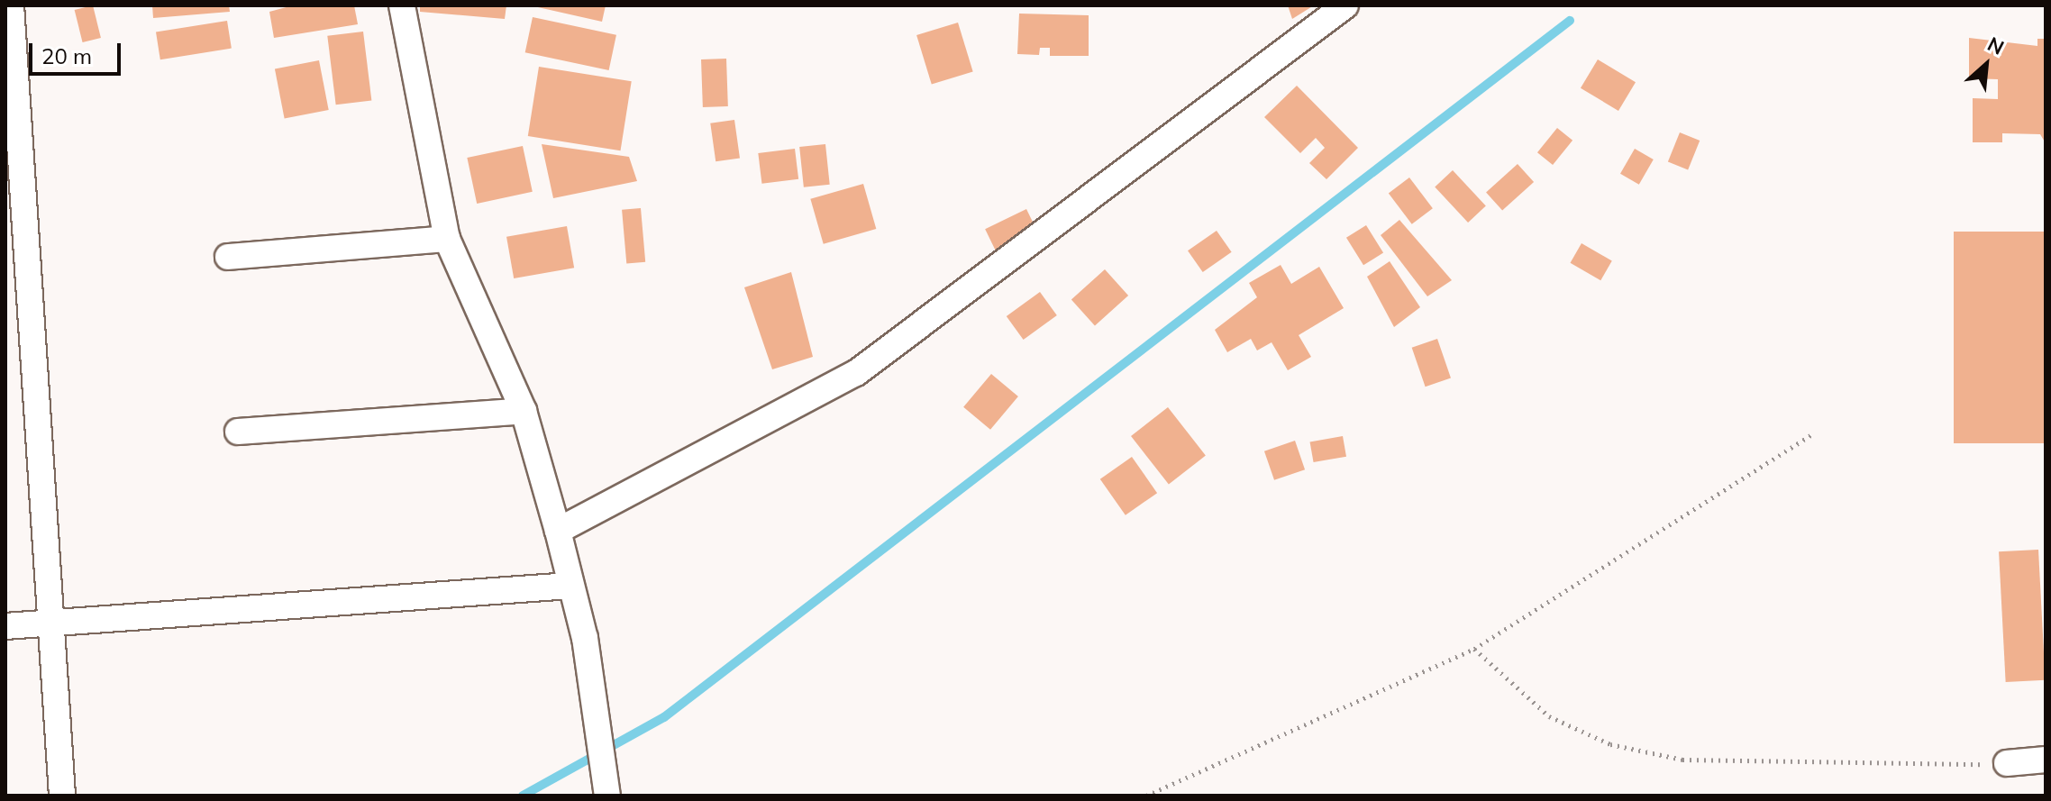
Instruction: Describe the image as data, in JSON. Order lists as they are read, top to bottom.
{
  "scale_bar": "20 m",
  "north": "top right"
}
